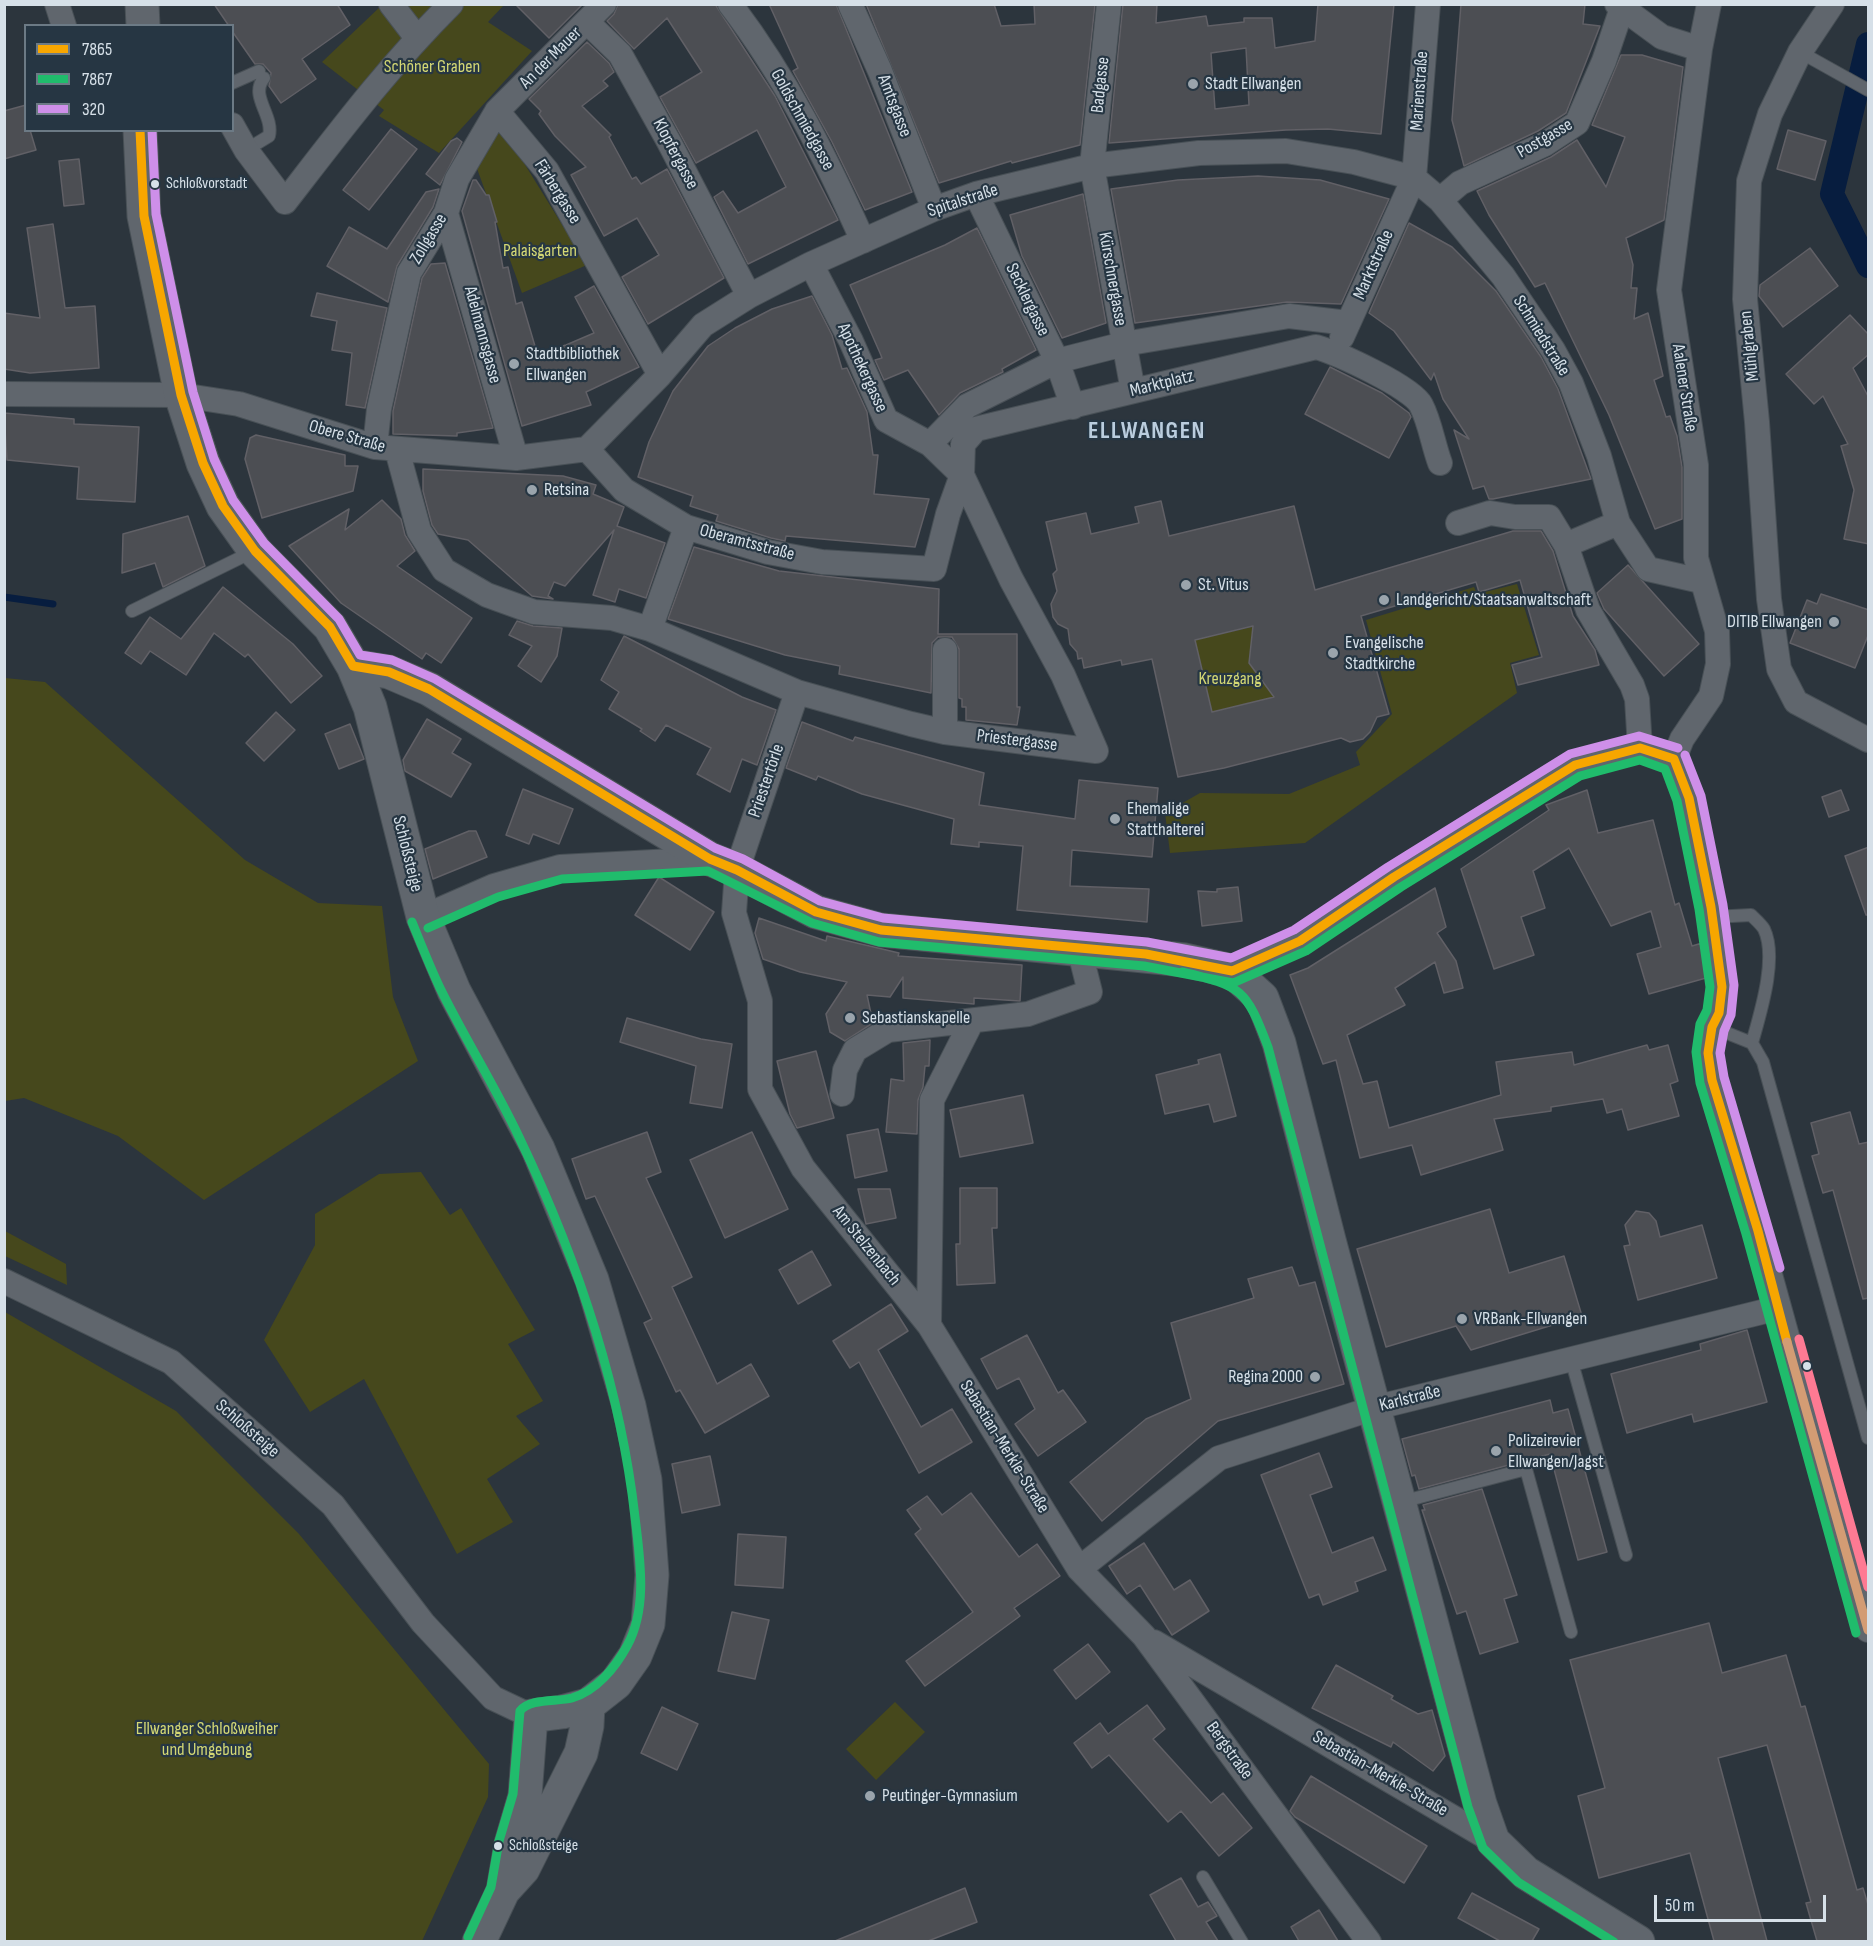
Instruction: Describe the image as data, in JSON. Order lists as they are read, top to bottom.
{
  "streets": {
    "street": [
      "An der Mauer",
      "Badgasse",
      "Marienstraße",
      "Amtsgasse",
      "Goldschmiedgasse",
      "Postgasse",
      "Klopfergasse",
      "Färbergasse",
      "Spitalstraße",
      "Zollgasse",
      "Marktstraße",
      "Kürschnergasse",
      "Secklergasse",
      "Adelmannsgasse",
      "Schmiedstraße",
      "Mühlgraben",
      "Apothekergasse",
      "Marktplatz",
      "Aalener Straße",
      "Obere Straße",
      "Oberamtsstraße",
      "Priestergasse",
      "Priestertörle",
      "Schloßsteige",
      "Am Stelzenbach",
      "Karlstraße",
      "Sebastian-Merkle-Straße",
      "Bergstraße"
    ]
  },
  "crossings": [
    ["An der Mauer", "Klopfergasse"],
    ["An der Mauer", "Färbergasse"],
    ["An der Mauer", "Zollgasse"],
    ["Badgasse", "Spitalstraße"],
    ["Badgasse", "Kürschnergasse"],
    ["Marienstraße", "Spitalstraße"],
    ["Marienstraße", "Marktstraße"],
    ["Marienstraße", "Schmiedstraße"],
    ["Amtsgasse", "Spitalstraße"],
    ["Goldschmiedgasse", "Spitalstraße"],
    ["Postgasse", "Schmiedstraße"],
    ["Klopfergasse", "Spitalstraße"],
    ["Färbergasse", "Spitalstraße"],
    ["Färbergasse", "Zollgasse"],
    ["Spitalstraße", "Marktstraße"],
    ["Spitalstraße", "Kürschnergasse"],
    ["Spitalstraße", "Secklergasse"],
    ["Spitalstraße", "Schmiedstraße"],
    ["Spitalstraße", "Apothekergasse"],
    ["Spitalstraße", "Obere Straße"],
    ["Spitalstraße", "Oberamtsstraße"],
    ["Zollgasse", "Adelmannsgasse"],
    ["Zollgasse", "Obere Straße"],
    ["Zollgasse", "Priestergasse"],
    ["Marktstraße", "Schmiedstraße"],
    ["Marktstraße", "Marktplatz"],
    ["Kürschnergasse", "Marktplatz"],
    ["Secklergasse", "Marktplatz"],
    ["Adelmannsgasse", "Obere Straße"],
    ["Schmiedstraße", "Aalener Straße"],
    ["Apothekergasse", "Marktplatz"],
    ["Apothekergasse", "Priestergasse"],
    ["Marktplatz", "Oberamtsstraße"],
    ["Marktplatz", "Priestergasse"],
    ["Obere Straße", "Oberamtsstraße"],
    ["Obere Straße", "Priestergasse"],
    ["Obere Straße", "Schloßsteige"],
    ["Priestergasse", "Priestertörle"],
    ["Priestertörle", "Am Stelzenbach"],
    ["Am Stelzenbach", "Sebastian-Merkle-Straße"],
    ["Karlstraße", "Sebastian-Merkle-Straße"],
    ["Karlstraße", "Bergstraße"],
    ["Sebastian-Merkle-Straße", "Bergstraße"]
  ],
  "districts": ["ELLWANGEN"],
  "parks": [
    "Schöner Graben",
    "Palaisgarten",
    "Kreuzgang",
    "Ellwanger Schloßweiher und Umgebung"
  ],
  "places": [
    "Stadt Ellwangen",
    "Schloßvorstadt",
    "Stadtbibliothek Ellwangen",
    "Retsina",
    "St. Vitus",
    "Landgericht/Staatsanwaltschaft",
    "DITIB Ellwangen",
    "Evangelische Stadtkirche",
    "Ehemalige Statthalterei",
    "Sebastianskapelle",
    "VRBank-Ellwangen",
    "Regina 2000",
    "Polizeirevier Ellwangen/Jagst",
    "Peutinger-Gymnasium",
    "Schloßsteige"
  ],
  "lines": ["transit line 7865", "transit line 320", "transit line 7867"],
  "legend": ["7865", "7867", "320"],
  "scale_bar": "50 m"
}
